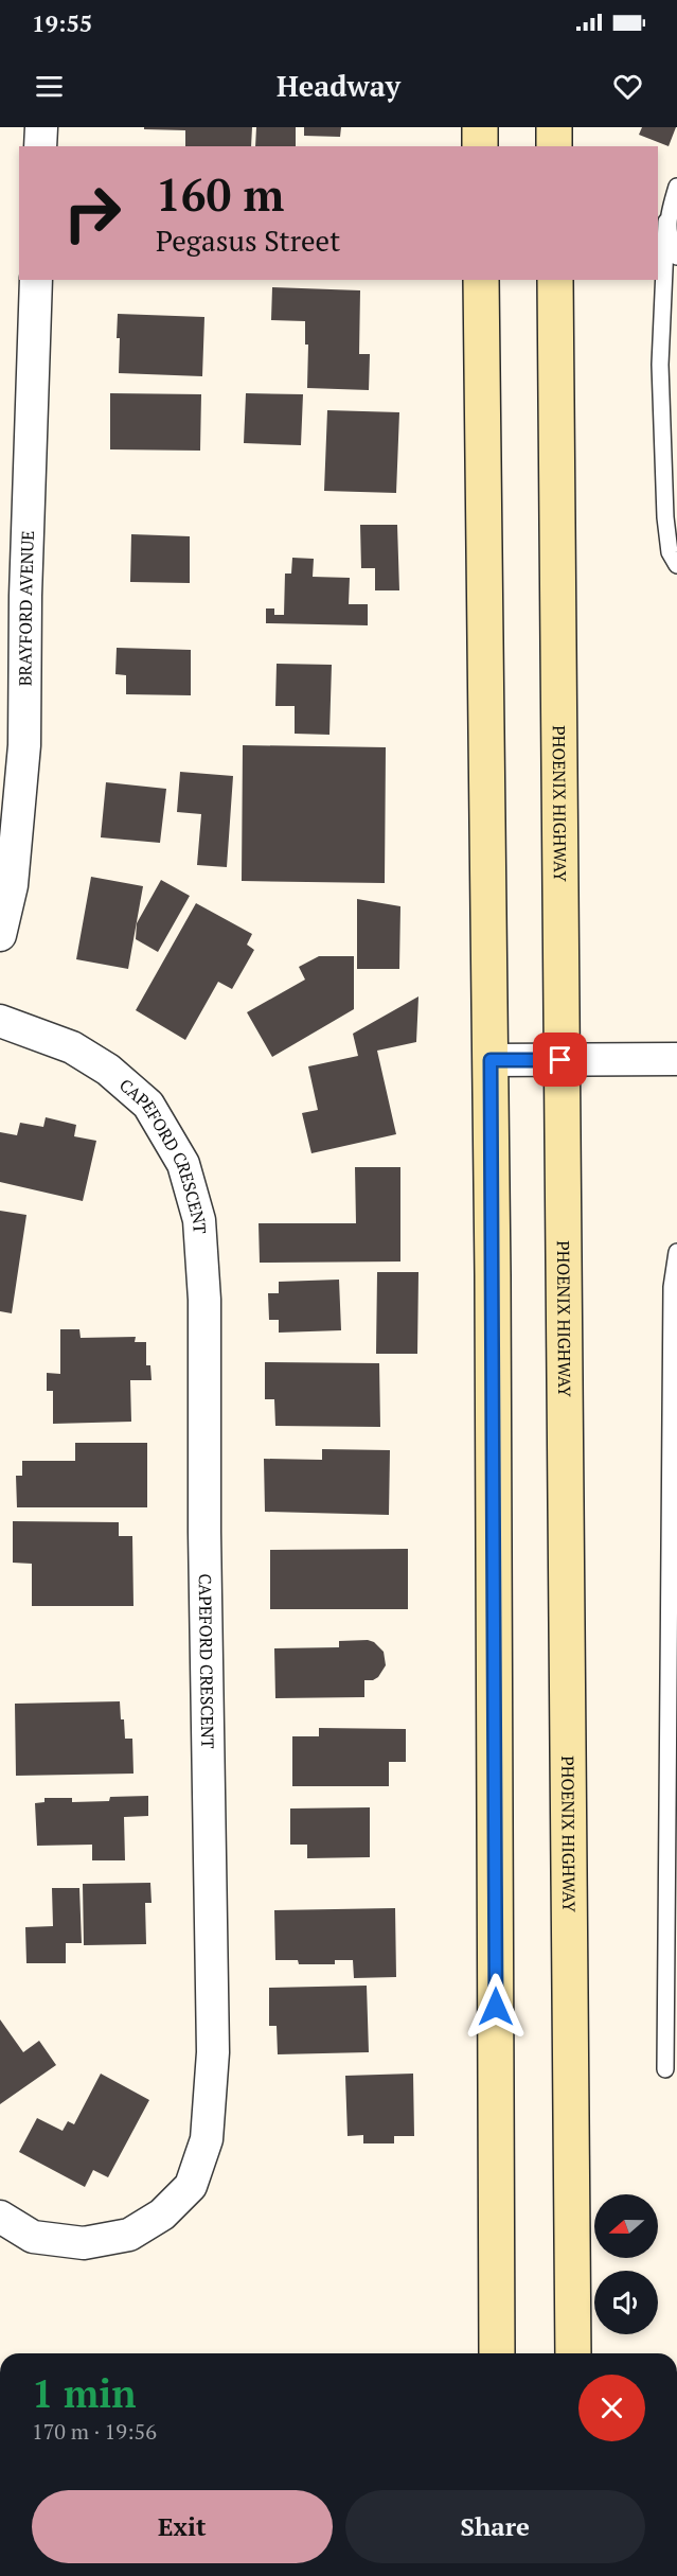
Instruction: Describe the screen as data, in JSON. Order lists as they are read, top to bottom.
{
  "streets": {
    "main road": ["PHOENIX HIGHWAY"],
    "street": ["BRAYFORD AVENUE", "CAPEFORD CRESCENT"]
  },
  "north": "left",
  "page": {
    "status": "19:55",
    "header": "Headway",
    "turn": ["160 m", "Pegasus Street"],
    "heading": ["1 min", "170 m · 19:56"],
    "buttons": ["Exit", "Share"]
  }
}
